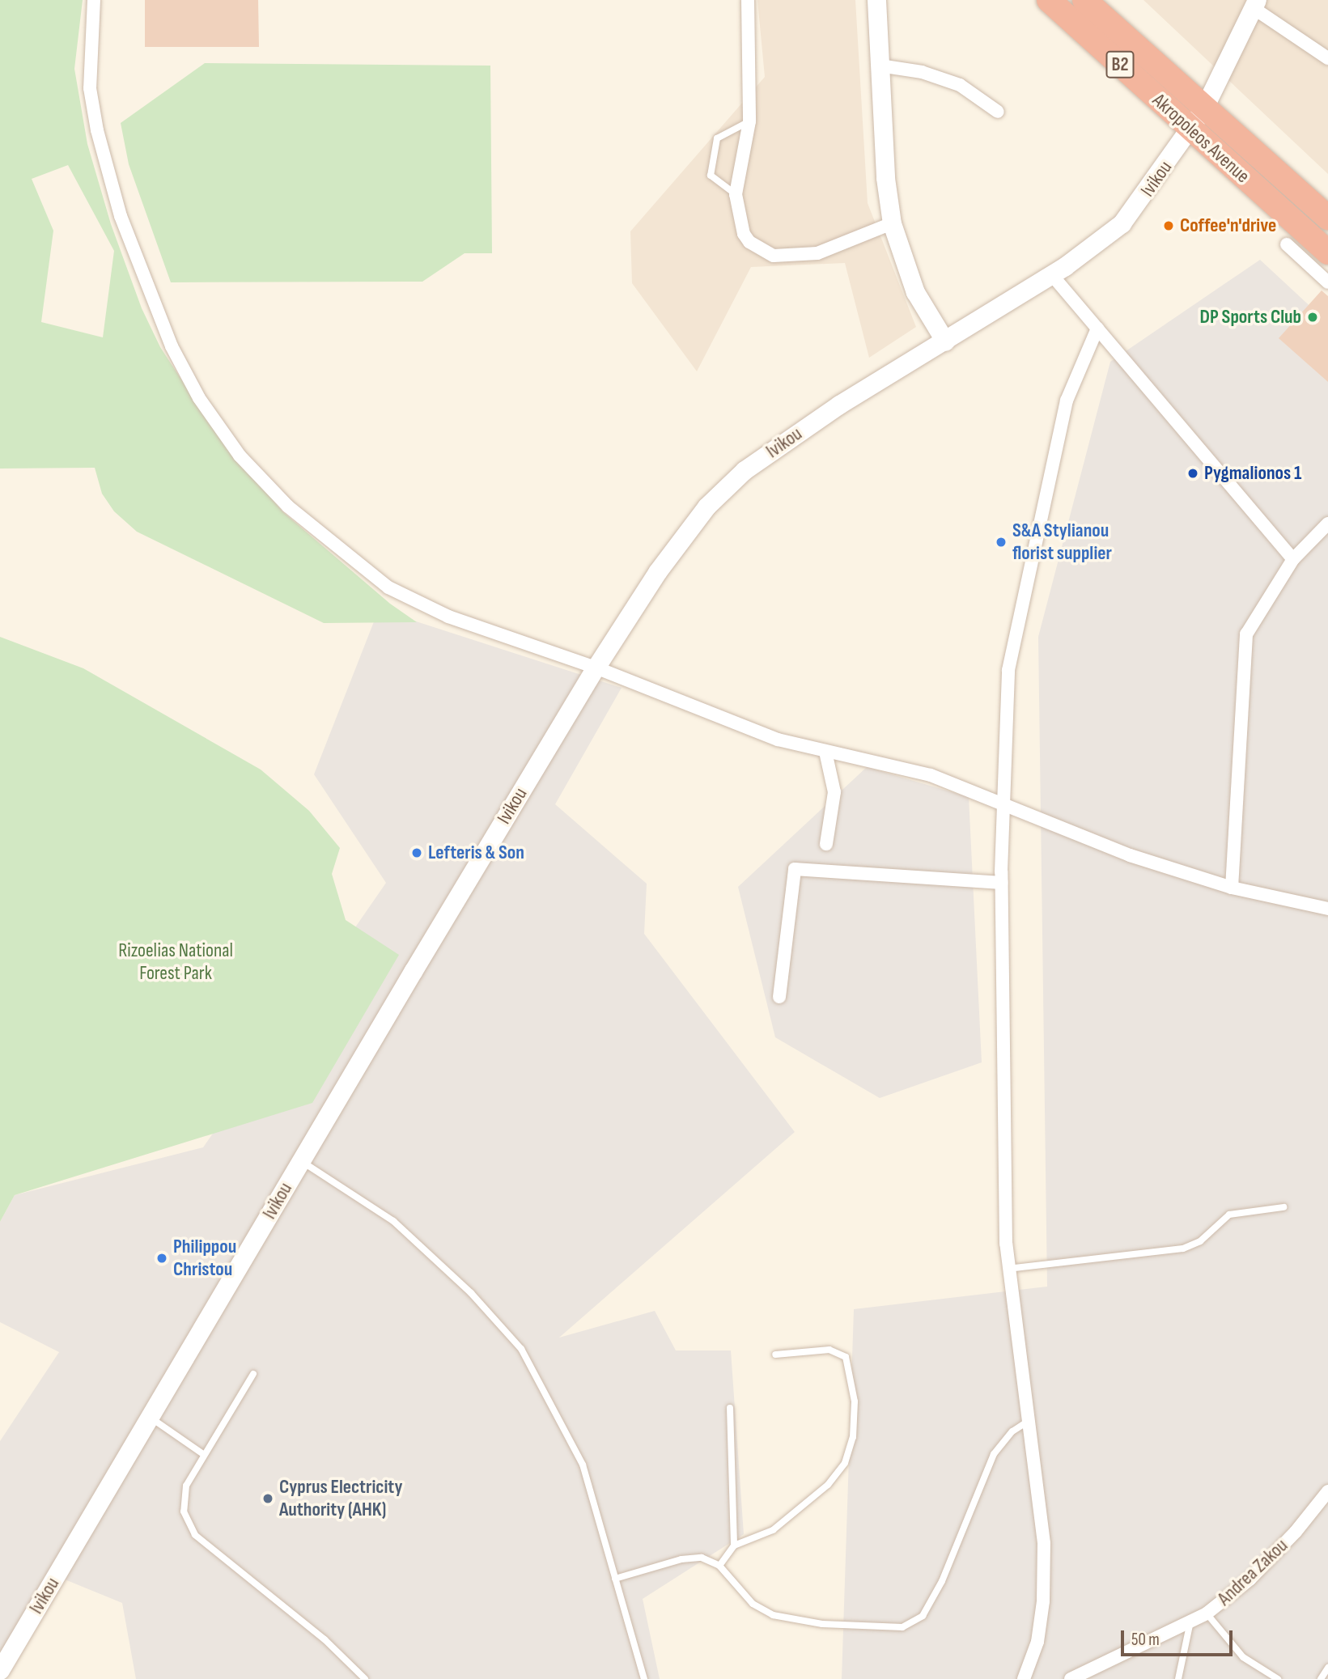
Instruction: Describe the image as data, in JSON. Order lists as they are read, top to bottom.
{
  "streets": {
    "highway": ["B2", "Akropoleos Avenue"],
    "street": ["Ivikou", "Andrea Zakou"]
  },
  "crossings": [
    ["Akropoleos Avenue", "Ivikou"]
  ],
  "parks": ["Rizoelias National Forest Park"],
  "places": [
    "Coffee'n'drive",
    "DP Sports Club",
    "Pygmalionos 1",
    "S&A Stylianou florist supplier",
    "Lefteris & Son",
    "Philippou Christou",
    "Cyprus Electricity Authority (AHK)"
  ],
  "scale_bar": "50 m"
}
